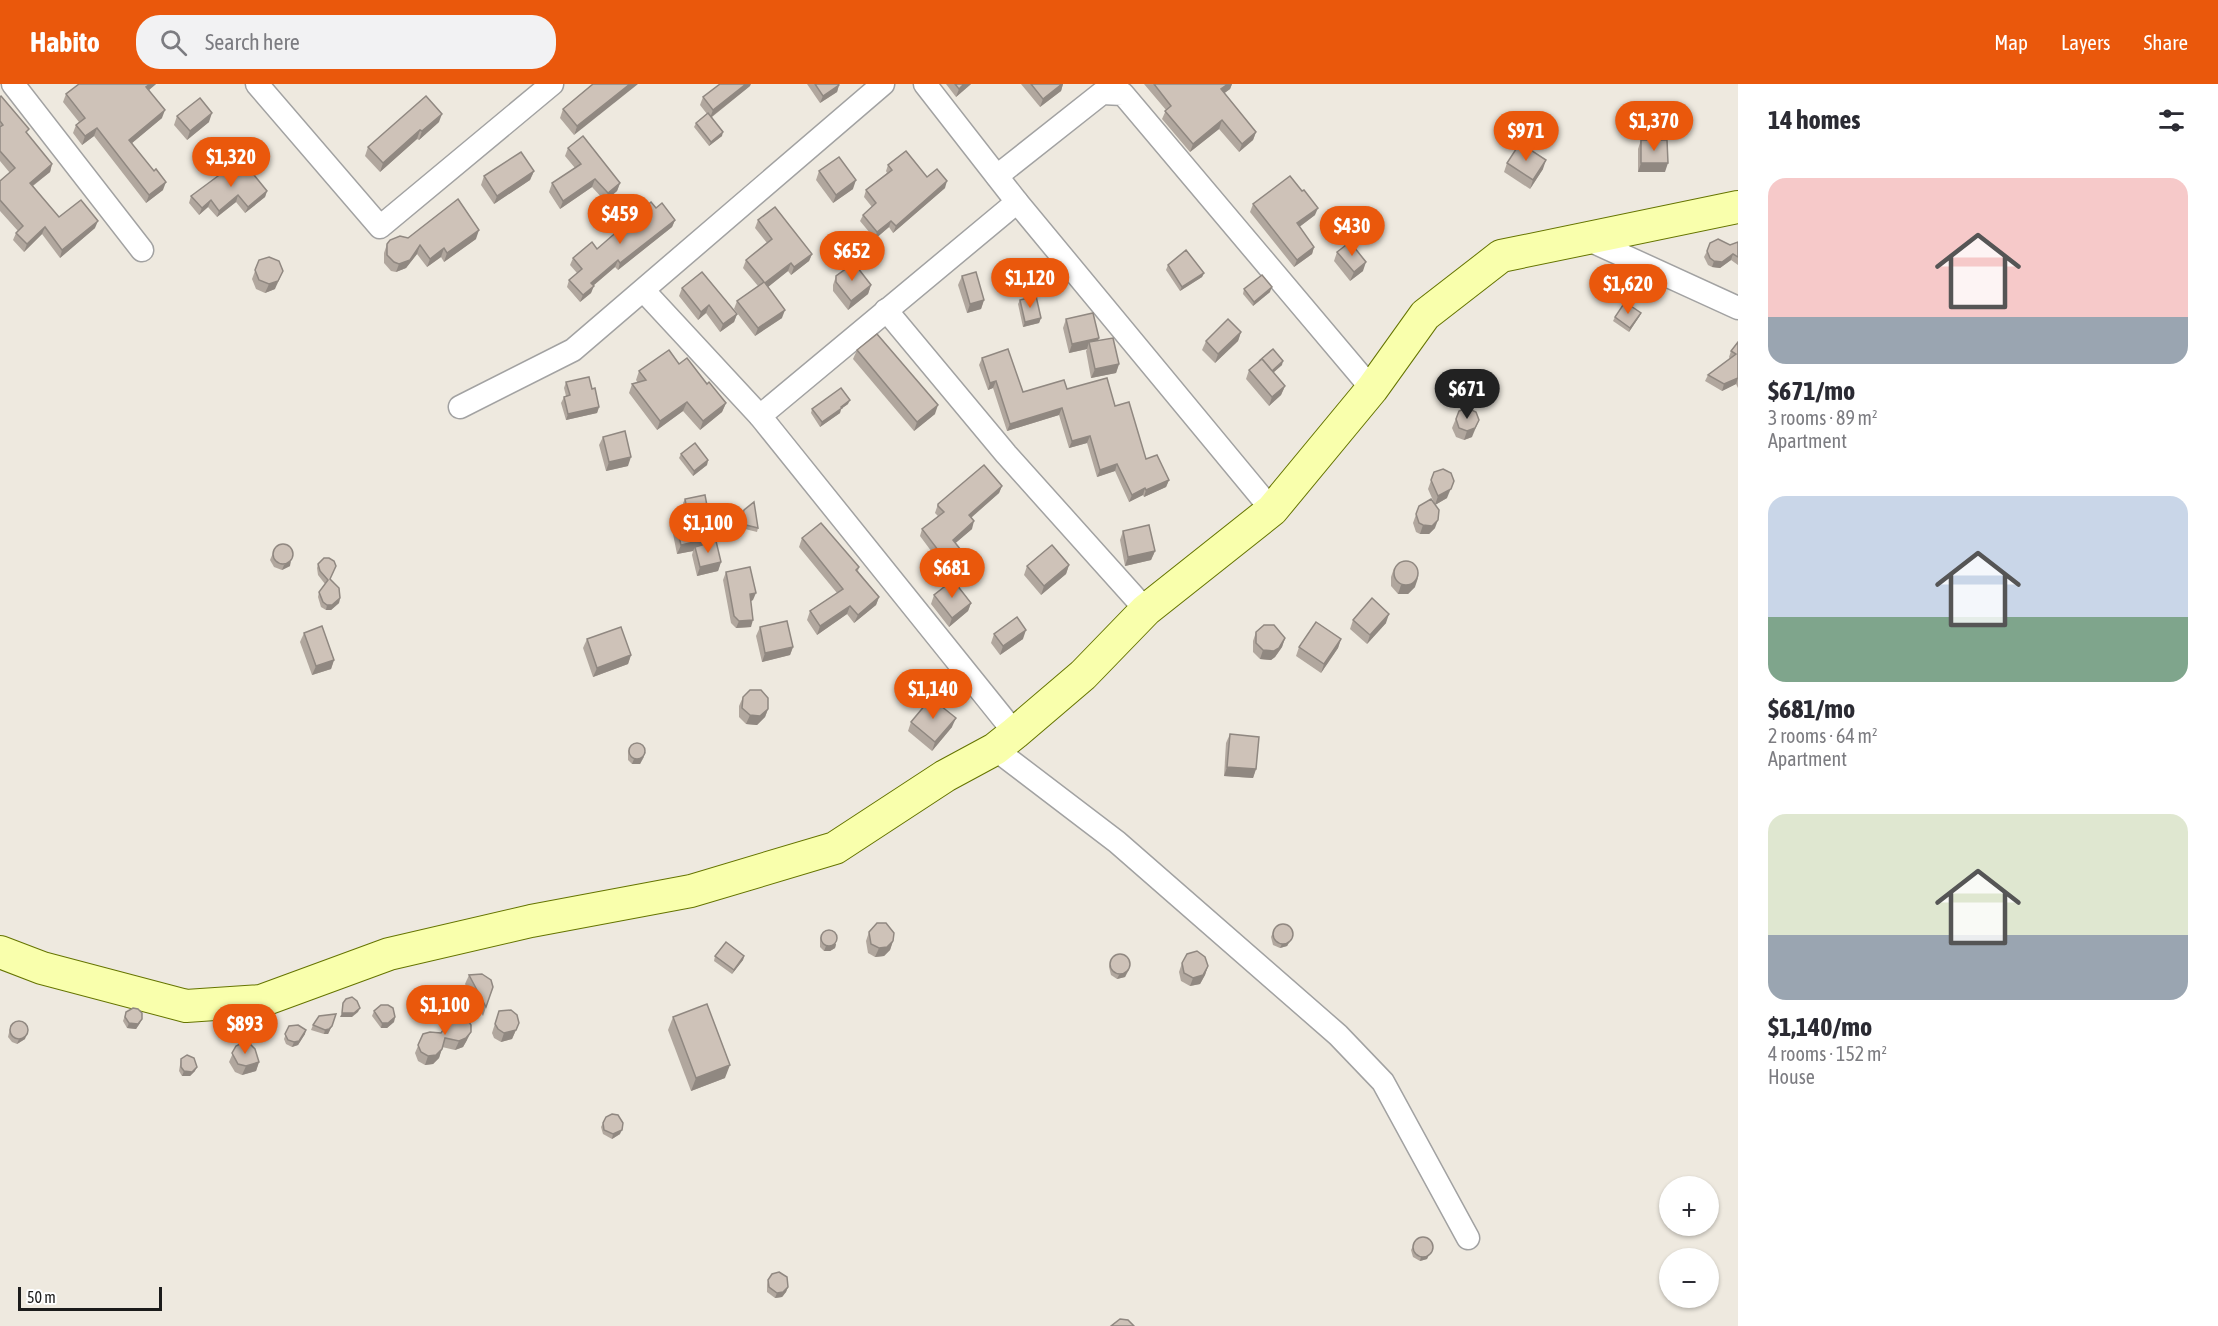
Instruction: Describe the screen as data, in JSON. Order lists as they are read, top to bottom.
{
  "scale_bar": "50 m",
  "page": {
    "header": "Habito",
    "search": "Search here",
    "nav": ["Map", "Layers", "Share"],
    "heading": "14 homes",
    "price": [
      "$1,370",
      "$971",
      "$1,320",
      "$459",
      "$430",
      "$652",
      "$1,120",
      "$1,620",
      "$671",
      "$1,100",
      "$681",
      "$1,140",
      "$1,100",
      "$893"
    ],
    "list": [
      {
        "name": "$671/mo",
        "note": "3 rooms · 89 m² · Apartment"
      },
      {
        "name": "$681/mo",
        "note": "2 rooms · 64 m² · Apartment"
      },
      {
        "name": "$1,140/mo",
        "note": "4 rooms · 152 m² · House"
      }
    ],
    "map_buttons": ["+", "−"],
    "scale": "50 m"
  }
}
